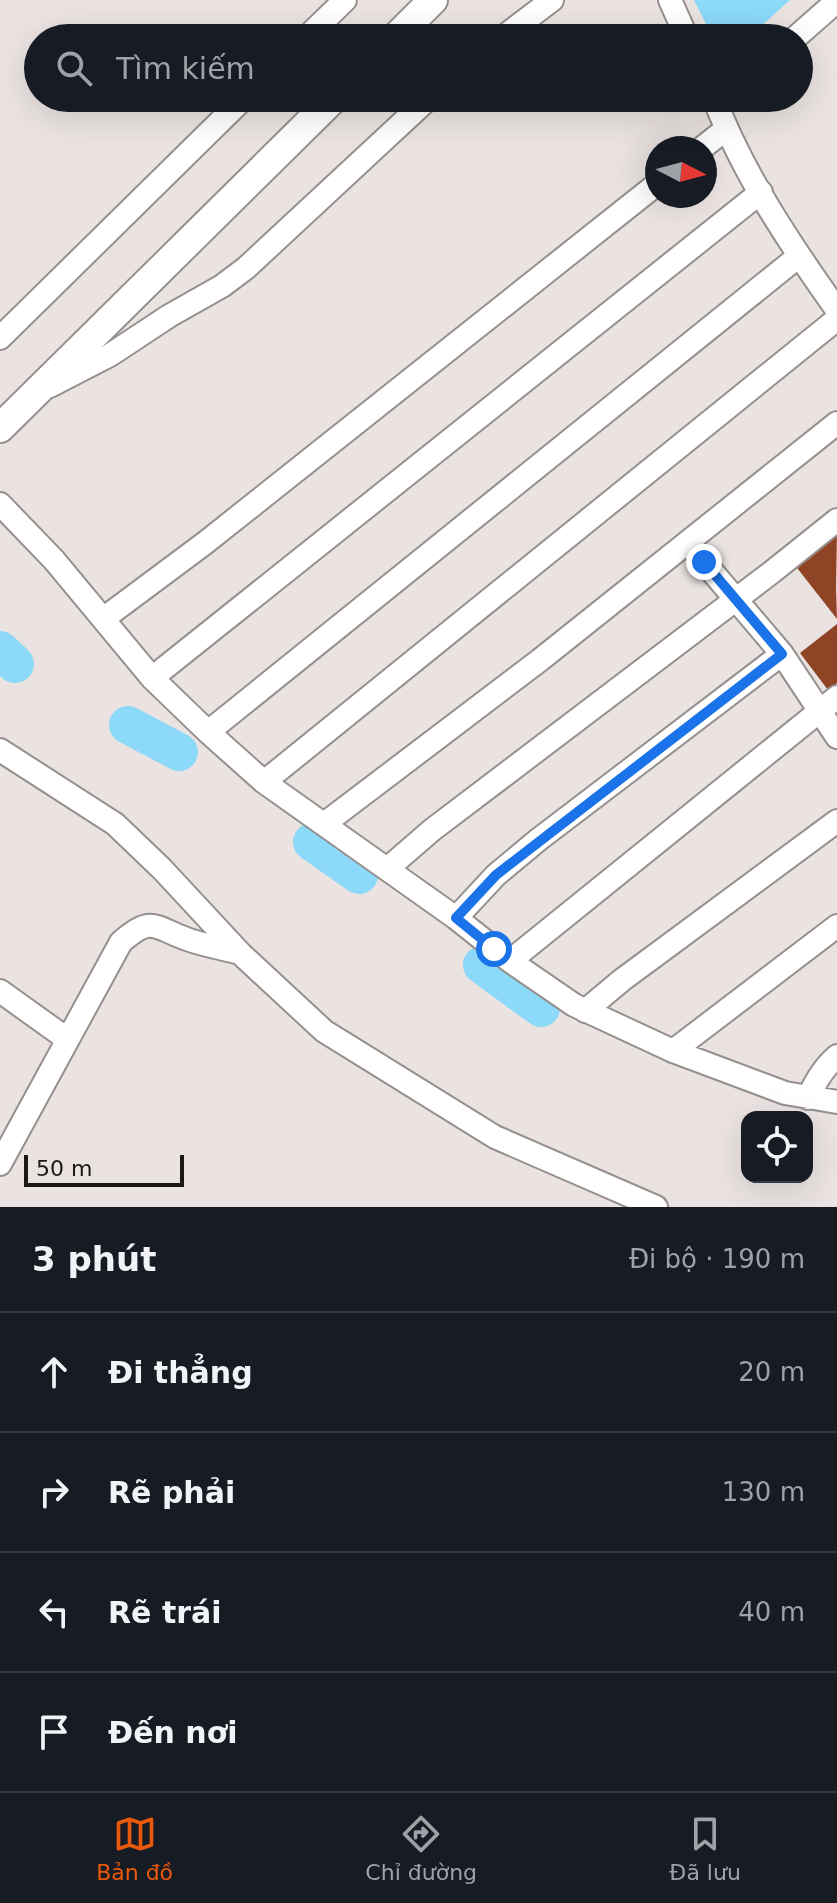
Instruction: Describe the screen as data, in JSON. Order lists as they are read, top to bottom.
{
  "scale_bar": "50 m",
  "north": "right",
  "page": {
    "search": "Tìm kiếm",
    "scale": "50 m",
    "heading": ["3 phút", "Đi bộ · 190 m"],
    "list": [
      ["Đi thẳng", "20 m"],
      ["Rẽ phải", "130 m"],
      ["Rẽ trái", "40 m"],
      "Đến nơi"
    ],
    "nav": ["Bản đồ", "Chỉ đường", "Đã lưu"]
  }
}
